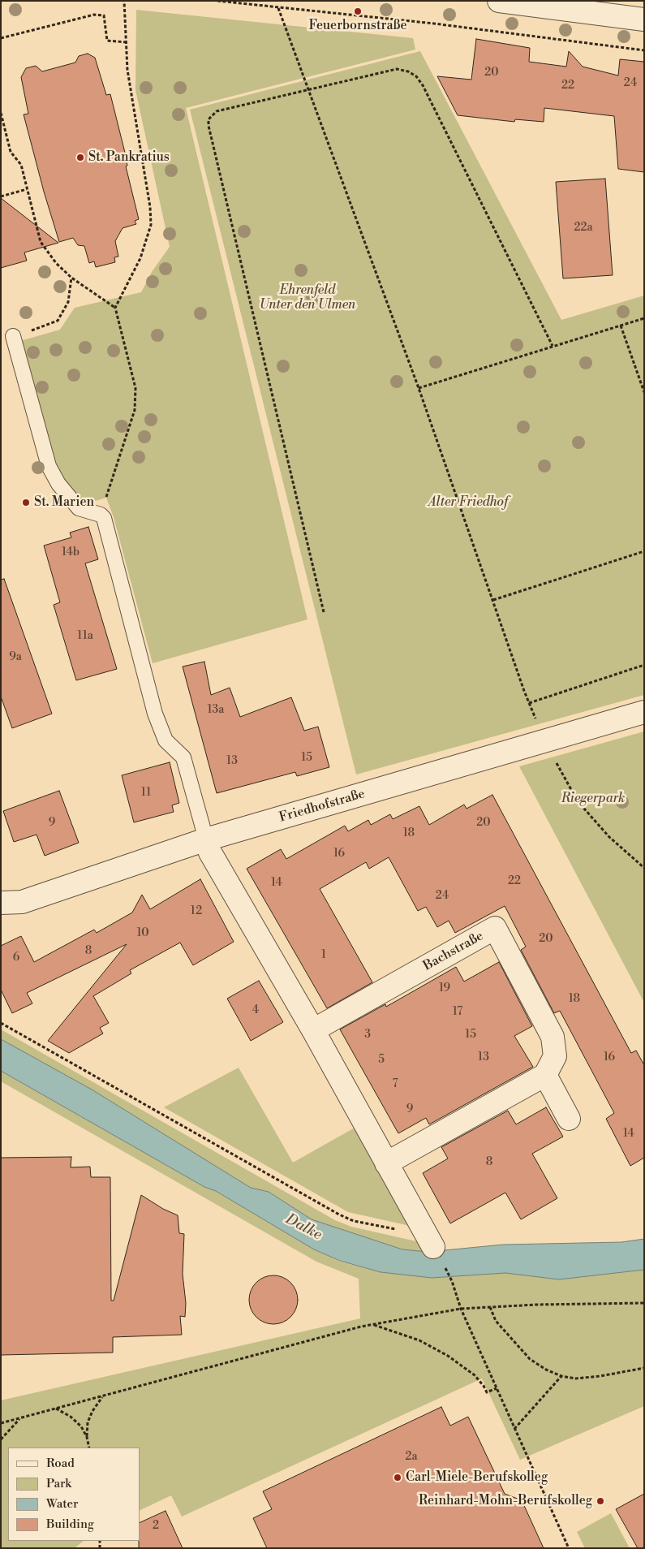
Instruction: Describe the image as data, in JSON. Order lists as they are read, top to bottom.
{
  "streets": {
    "street": ["Friedhofstraße", "Bachstraße"]
  },
  "water": ["Dalke"],
  "parks": ["Ehrenfeld Unter den Ulmen", "Alter Friedhof", "Riegerpark"],
  "places": [
    "Feuerbornstraße",
    "St. Pankratius",
    "St. Marien",
    "Carl-Miele-Berufskolleg",
    "Reinhard-Mohn-Berufskolleg"
  ],
  "house_numbers": [
    "20",
    "24",
    "22",
    "22a",
    "14b",
    "11a",
    "9a",
    "13a",
    "15",
    "13",
    "11",
    "9",
    "20",
    "18",
    "16",
    "22",
    "14",
    "24",
    "12",
    "10",
    "20",
    "8",
    "1",
    "6",
    "19",
    "18",
    "4",
    "17",
    "3",
    "15",
    "13",
    "16",
    "5",
    "7",
    "9",
    "14",
    "8",
    "2a",
    "2"
  ],
  "legend": [
    "Road",
    "Park",
    "Water",
    "Building"
  ]
}
